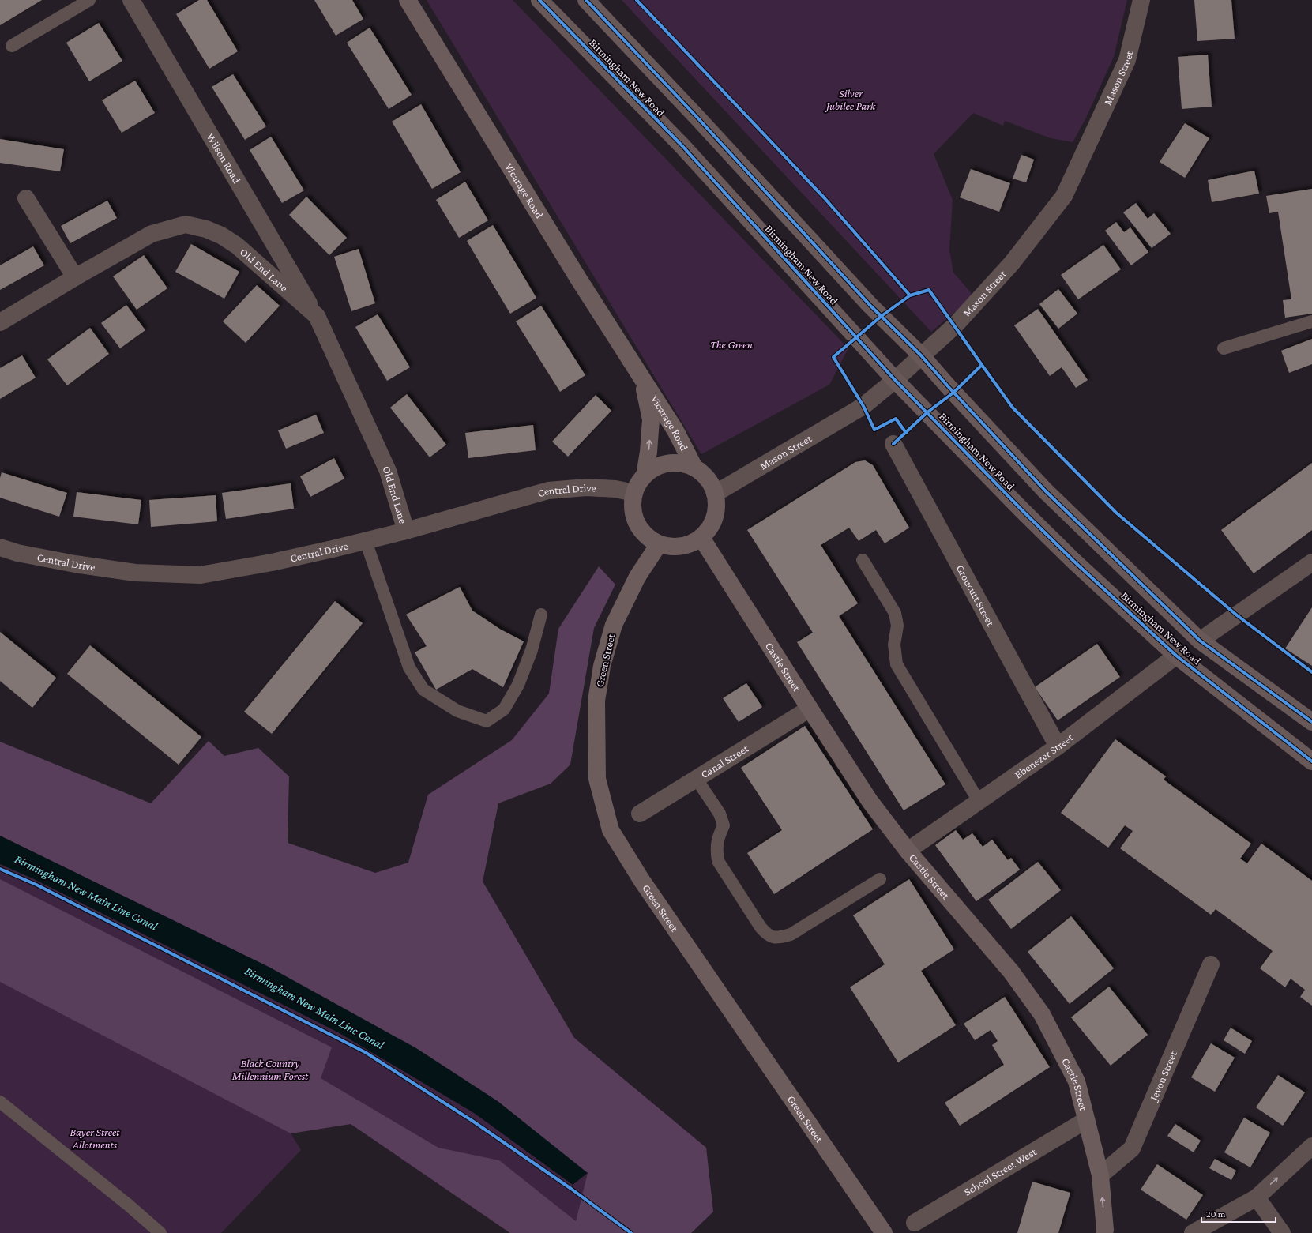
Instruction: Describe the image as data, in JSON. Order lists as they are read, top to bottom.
{
  "streets": {
    "highway": ["Birmingham New Road"],
    "main road": ["Vicarage Road", "Green Street", "Castle Street"],
    "street": [
      "Mason Street",
      "Wilson Road",
      "Old End Lane",
      "Central Drive",
      "Groucutt Street",
      "Ebenezer Street",
      "Canal Street",
      "Jevon Street",
      "School Street West"
    ]
  },
  "crossings": [
    ["Birmingham New Road", "Mason Street"],
    ["Birmingham New Road", "Ebenezer Street"],
    ["Mason Street", "Vicarage Road"],
    ["Mason Street", "Central Drive"],
    ["Mason Street", "Green Street"],
    ["Mason Street", "Castle Street"],
    ["Wilson Road", "Old End Lane"],
    ["Vicarage Road", "Central Drive"],
    ["Vicarage Road", "Green Street"],
    ["Vicarage Road", "Castle Street"],
    ["Old End Lane", "Central Drive"],
    ["Central Drive", "Green Street"],
    ["Central Drive", "Castle Street"],
    ["Groucutt Street", "Ebenezer Street"],
    ["Green Street", "Castle Street"],
    ["Castle Street", "Ebenezer Street"],
    ["Castle Street", "Canal Street"],
    ["Castle Street", "Jevon Street"],
    ["Castle Street", "School Street West"]
  ],
  "water": ["Birmingham New Main Line Canal"],
  "parks": [
    "Silver Jubilee Park",
    "The Green",
    "Black Country Millennium Forest",
    "Bayer Street Allotments"
  ],
  "scale_bar": "20 m"
}
